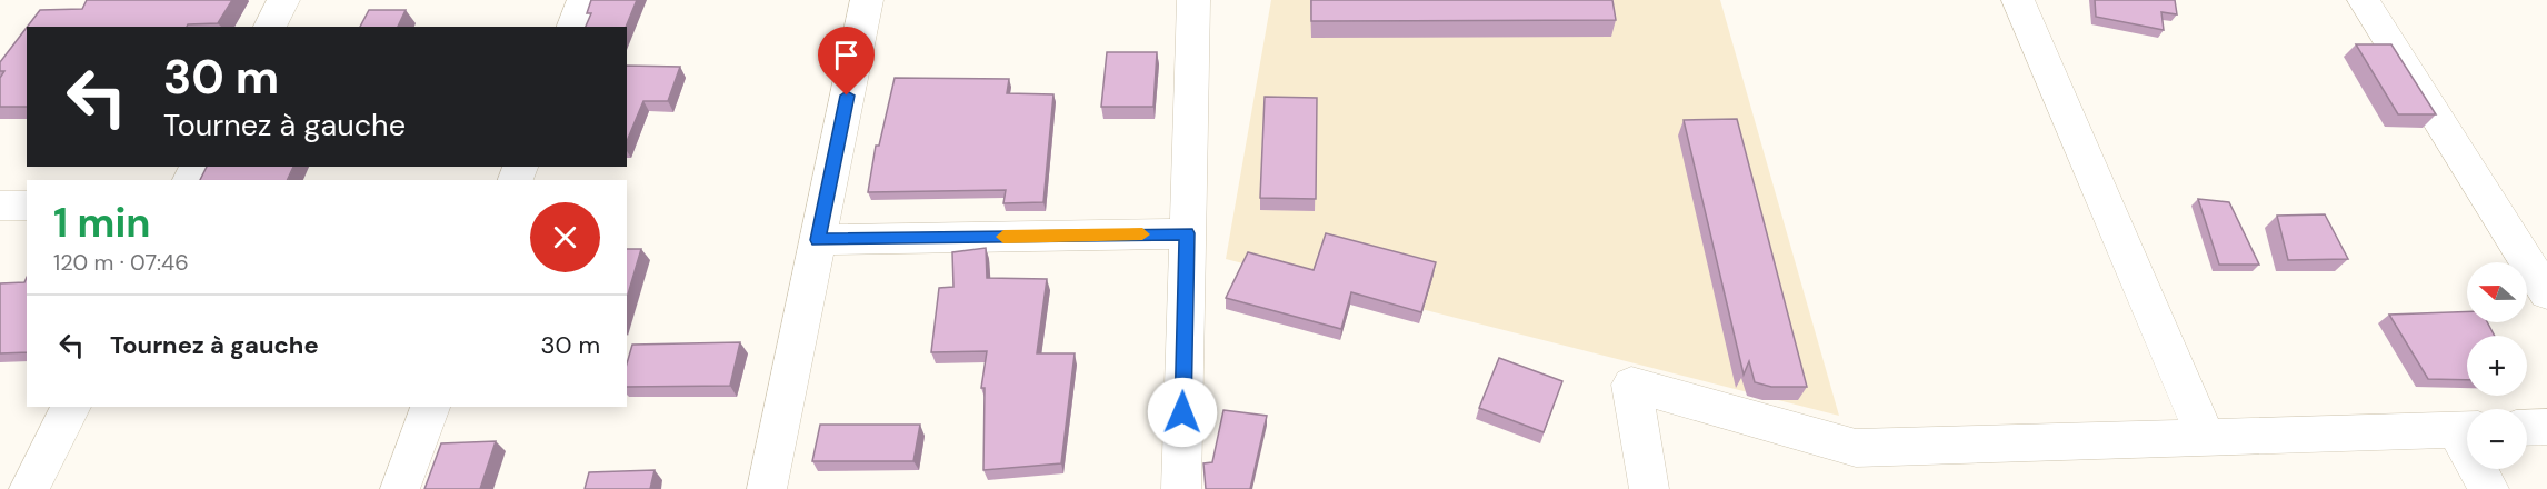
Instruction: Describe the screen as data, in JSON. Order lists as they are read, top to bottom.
{
  "north": "left",
  "page": {
    "turn": ["30 m", "Tournez à gauche"],
    "heading": ["1 min", "120 m · 07:46"],
    "map_buttons": ["+", "−"],
    "list": [
      {
        "name": "Tournez à gauche",
        "value": "30 m"
      }
    ]
  }
}
